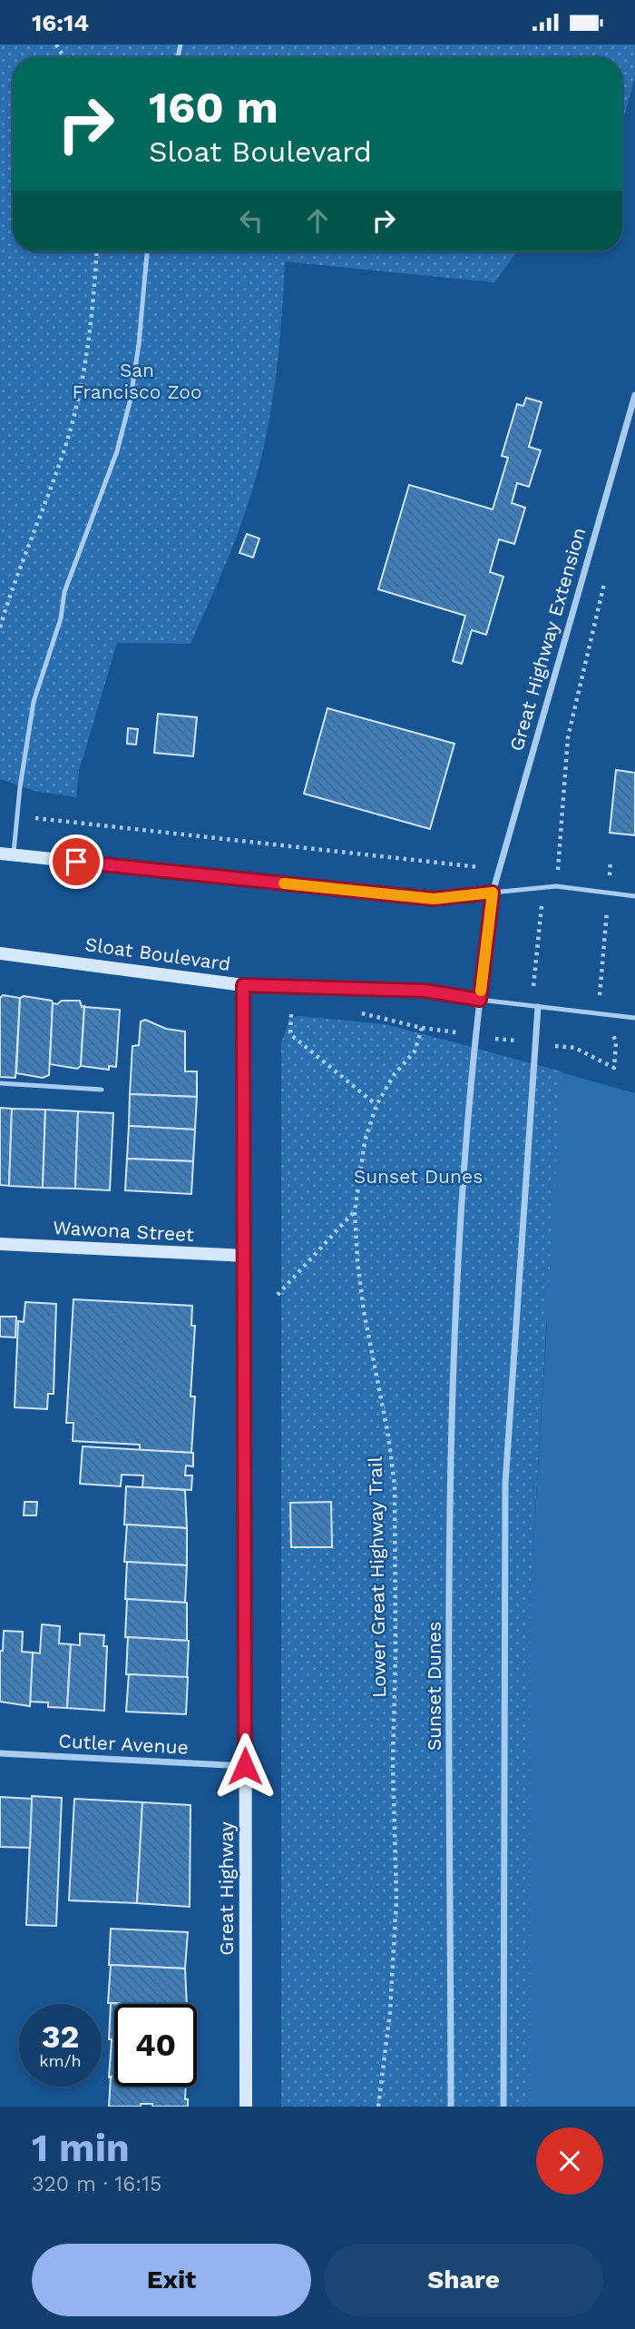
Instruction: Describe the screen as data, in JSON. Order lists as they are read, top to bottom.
{
  "streets": {
    "street": [
      "Great Highway Extension",
      "Sloat Boulevard",
      "Wawona Street",
      "Sunset Dunes",
      "Cutler Avenue",
      "Great Highway"
    ],
    "path": ["Lower Great Highway Trail"]
  },
  "crossings": [
    ["Sloat Boulevard", "Sunset Dunes"],
    ["Sloat Boulevard", "Great Highway"],
    ["Wawona Street", "Great Highway"],
    ["Lower Great Highway Trail", "Sunset Dunes"],
    ["Cutler Avenue", "Great Highway"]
  ],
  "parks": ["San Francisco Zoo", "Sunset Dunes"],
  "page": {
    "status": "16:14",
    "turn": ["160 m", "Sloat Boulevard"],
    "speed": "32 km/h",
    "limit": "40",
    "heading": ["1 min", "320 m · 16:15"],
    "buttons": ["Exit", "Share"]
  }
}
